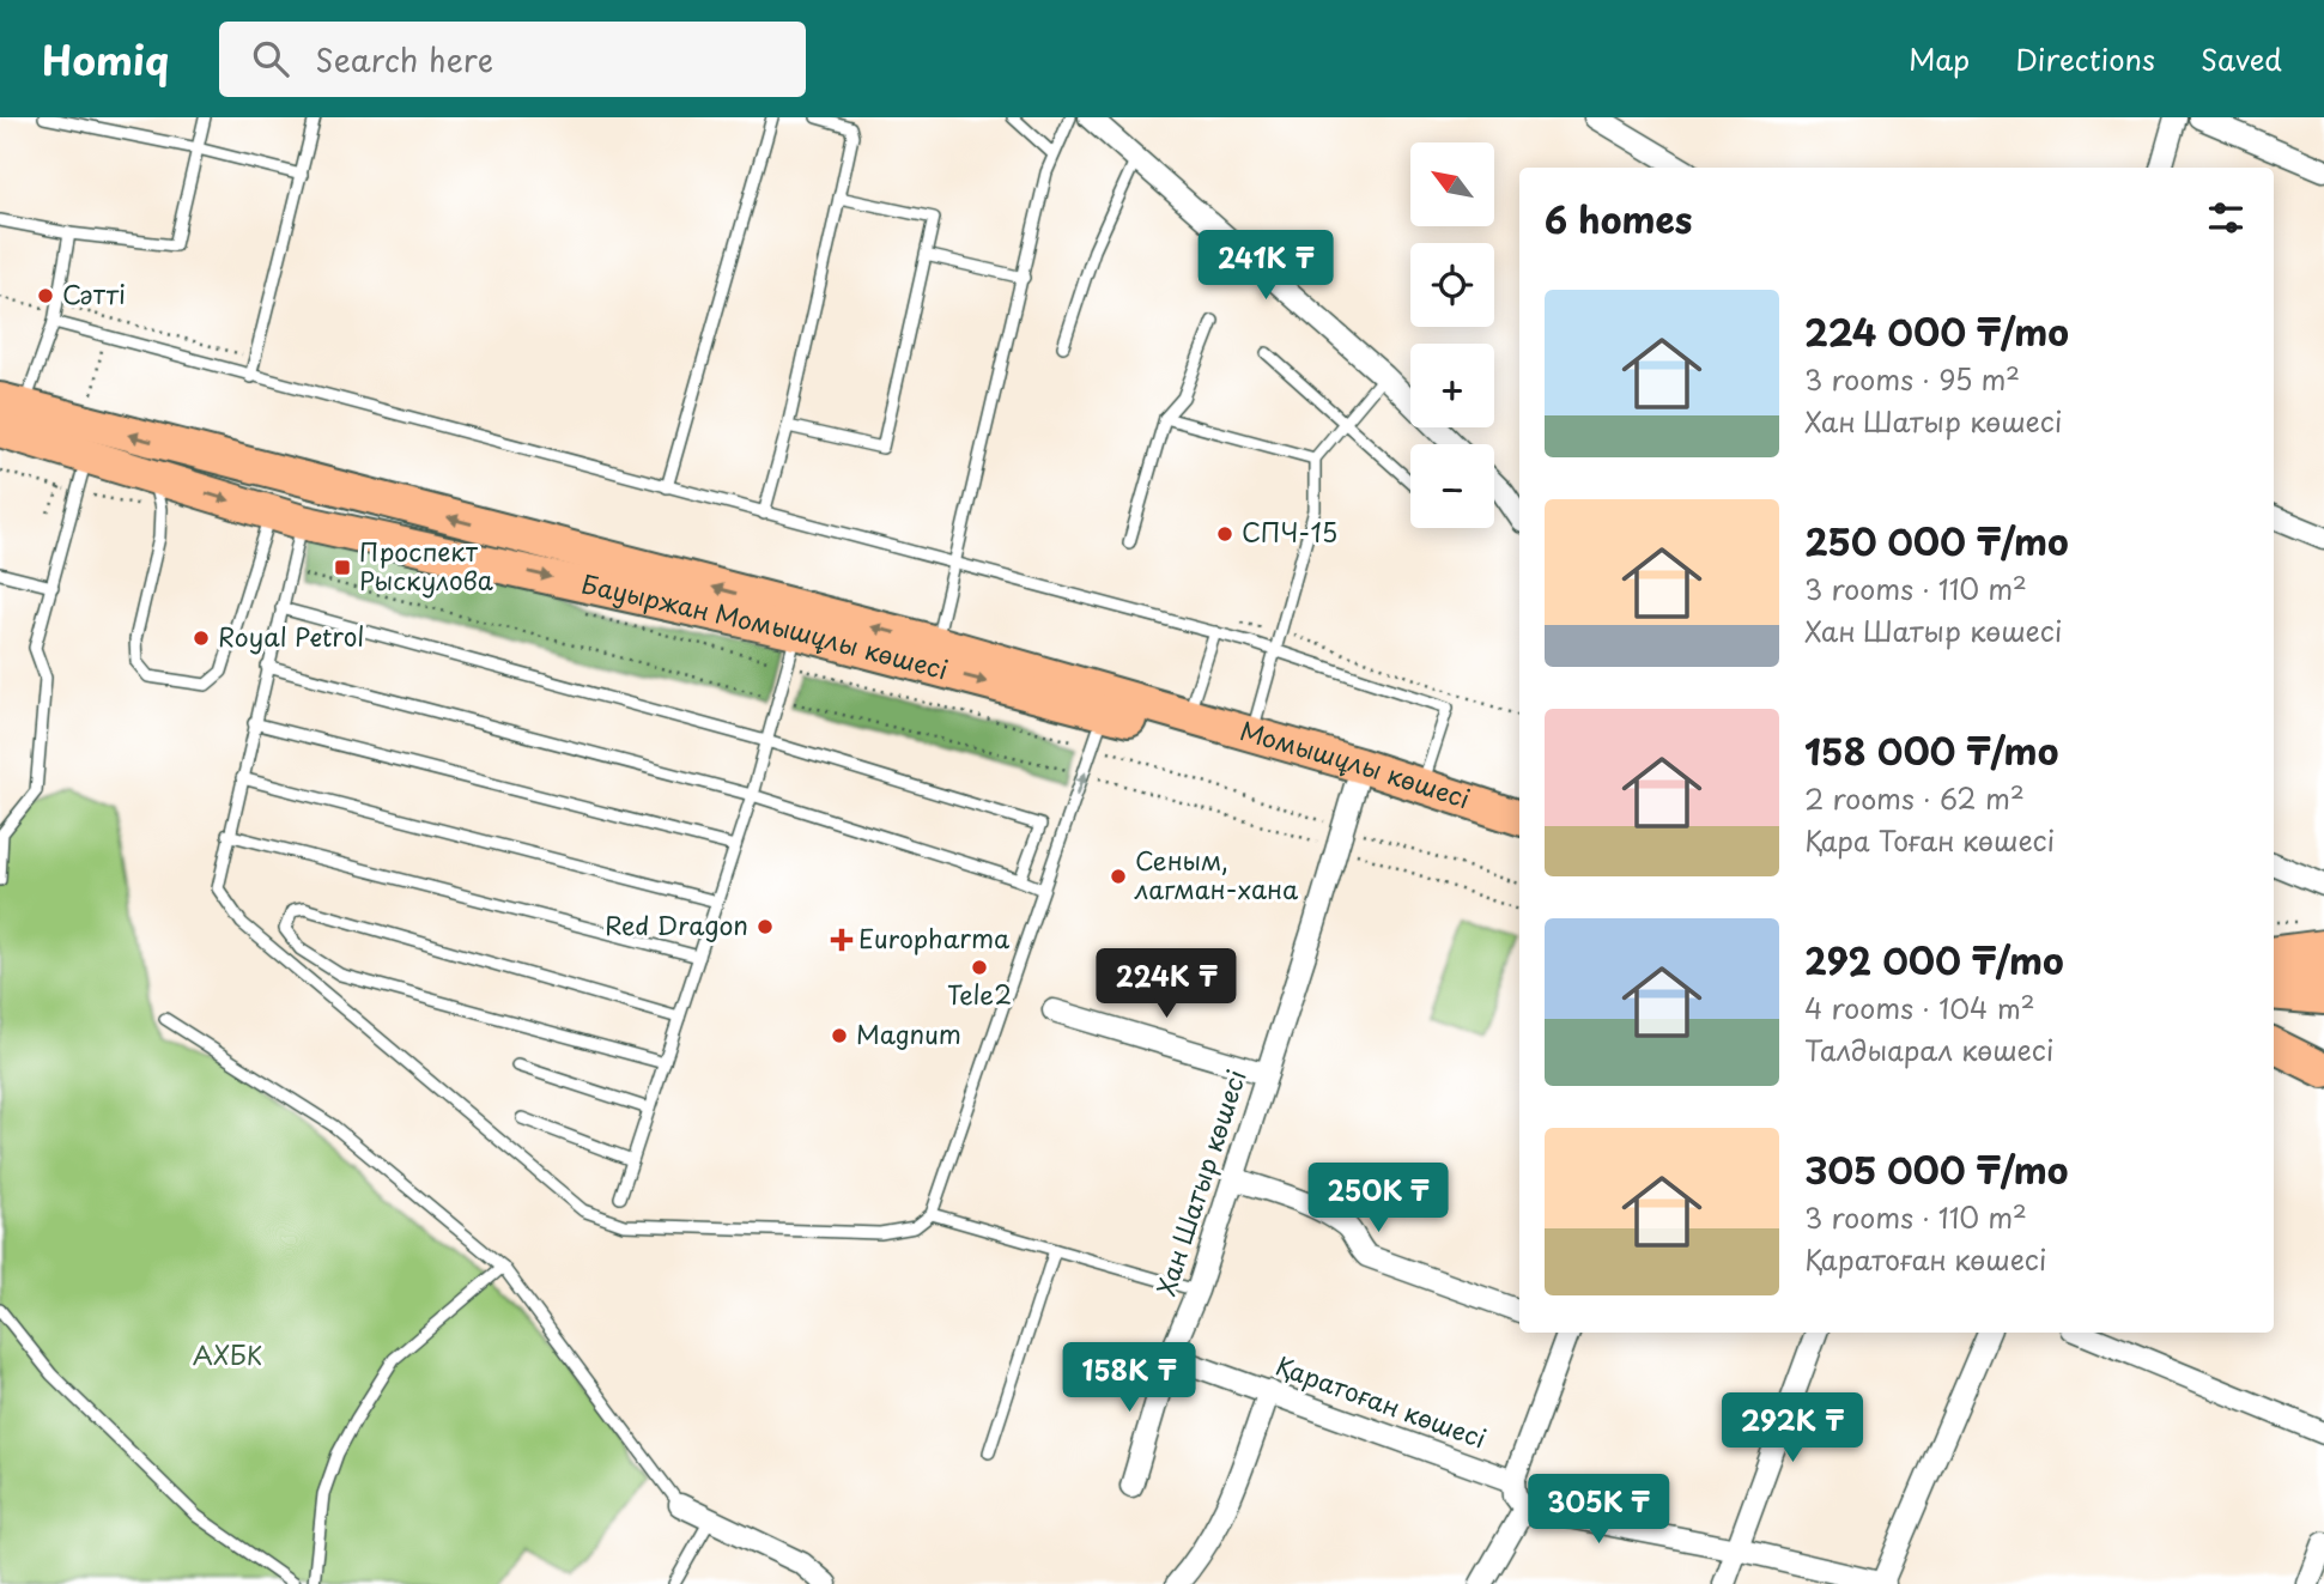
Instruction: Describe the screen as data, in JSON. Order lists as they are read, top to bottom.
{
  "streets": {
    "main road": ["Бауыржан Момышұлы көшесі", "Момышұлы көшесі"],
    "street": ["Хан Шатыр көшесі", "Қаратоған көшесі"]
  },
  "crossings": [
    ["Бауыржан Момышұлы көшесі", "Момышұлы көшесі"],
    ["Бауыржан Момышұлы көшесі", "Хан Шатыр көшесі"],
    ["Хан Шатыр көшесі", "Қаратоған көшесі"]
  ],
  "parks": ["АХБК"],
  "places": {
    "other": [
      "Сәтті",
      "СПЧ-15",
      "Royal Petrol",
      "Сеным, лагман-хана",
      "Red Dragon",
      "Tele2",
      "Magnum"
    ],
    "transit": ["Проспект Рыскулова"],
    "health": ["Europharma"]
  },
  "north": "top left",
  "page": {
    "header": "Homiq",
    "search": "Search here",
    "nav": ["Map", "Directions", "Saved"],
    "map_buttons": ["+", "−"],
    "heading": "6 homes",
    "price": [
      "241K ₸",
      "224K ₸",
      "250K ₸",
      "158K ₸",
      "292K ₸",
      "305K ₸"
    ],
    "list": [
      {
        "name": "224 000 ₸/mo",
        "note": "3 rooms · 95 m² · Хан Шатыр көшесі"
      },
      {
        "name": "250 000 ₸/mo",
        "note": "3 rooms · 110 m² · Хан Шатыр көшесі"
      },
      {
        "name": "158 000 ₸/mo",
        "note": "2 rooms · 62 m² · Қара Тоған көшесі"
      },
      {
        "name": "292 000 ₸/mo",
        "note": "4 rooms · 104 m² · Талдыарал көшесі"
      },
      {
        "name": "305 000 ₸/mo",
        "note": "3 rooms · 110 m² · Қаратоған көшесі"
      }
    ]
  }
}
